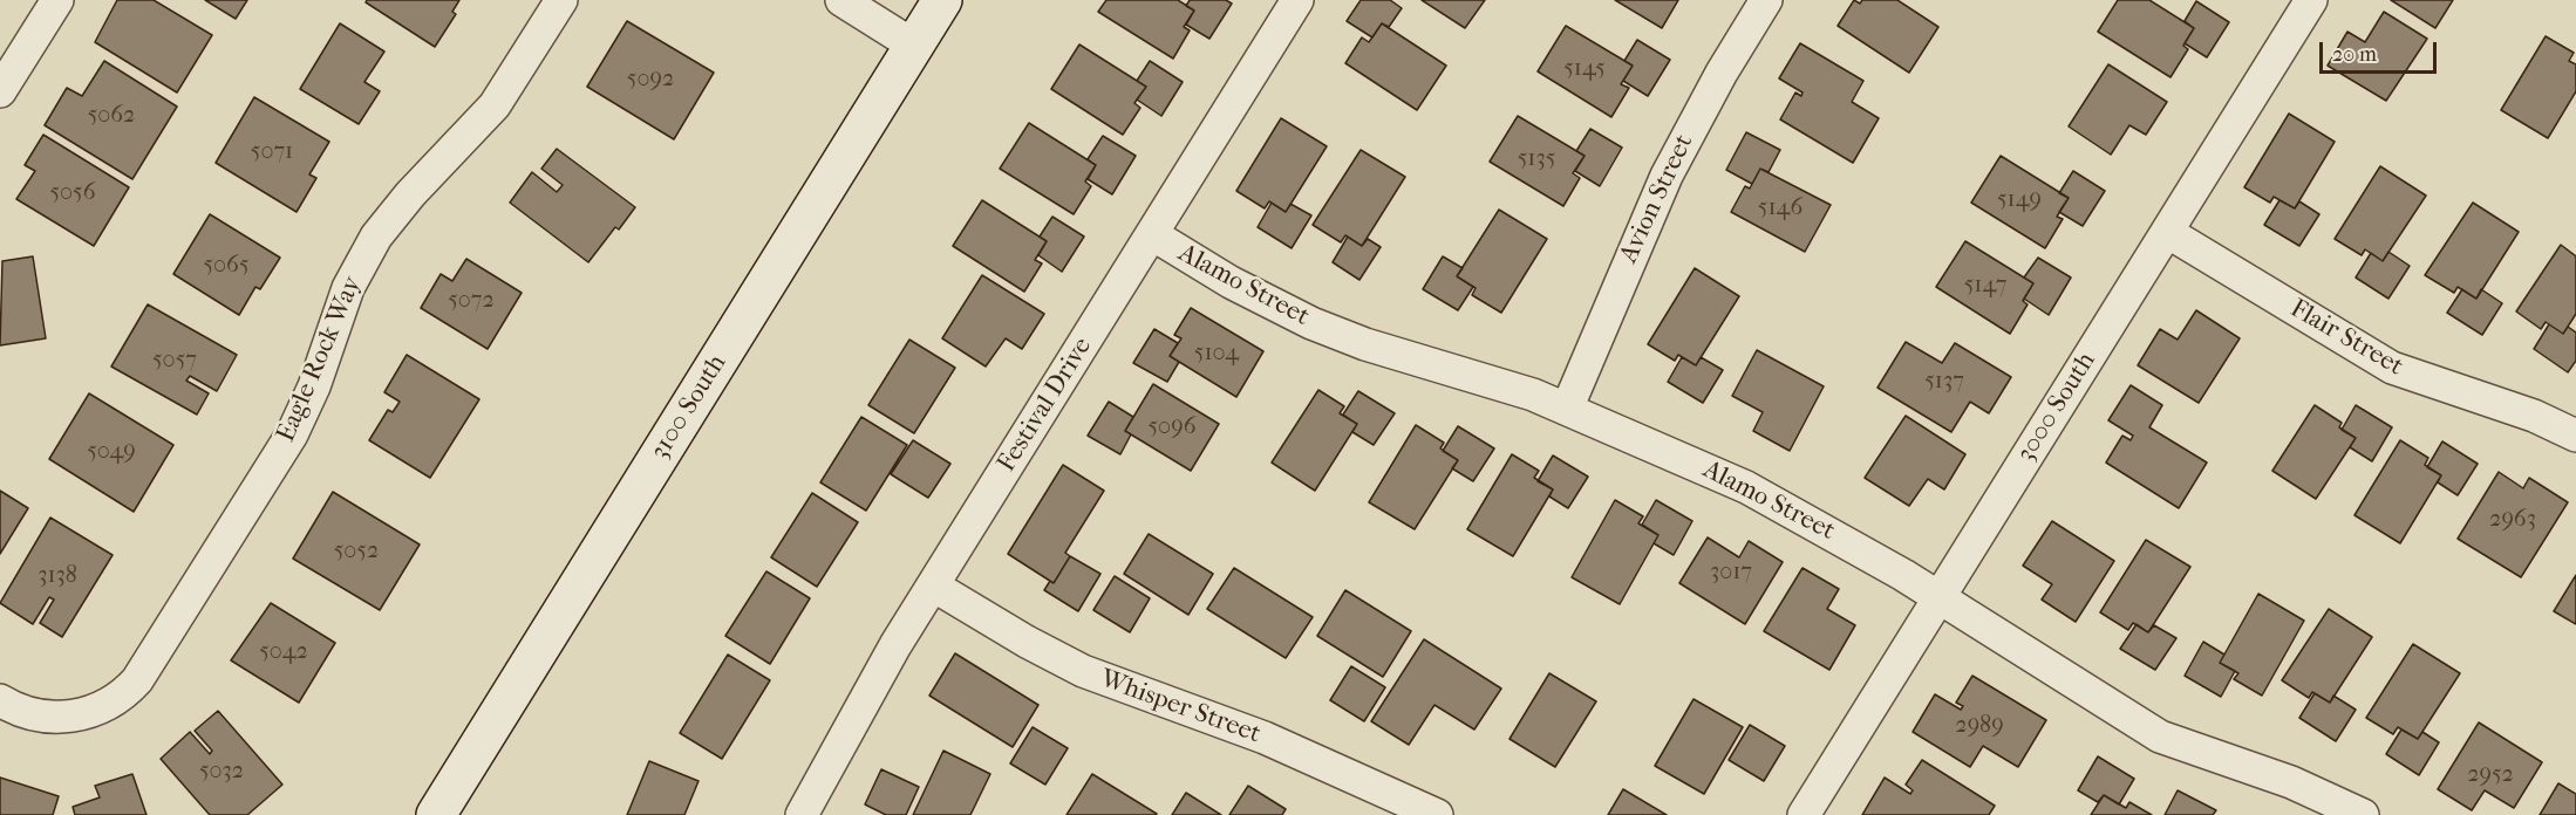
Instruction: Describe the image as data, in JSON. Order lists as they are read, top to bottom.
{
  "streets": {
    "main road": ["3100 South"],
    "street": [
      "Avion Street",
      "Alamo Street",
      "Flair Street",
      "Eagle Rock Way",
      "Festival Drive",
      "3000 South",
      "Whisper Street"
    ]
  },
  "crossings": [
    ["Avion Street", "Alamo Street"],
    ["Alamo Street", "Festival Drive"],
    ["Alamo Street", "3000 South"],
    ["Flair Street", "3000 South"],
    ["Festival Drive", "Whisper Street"]
  ],
  "house_numbers": [
    "5145",
    "5092",
    "5062",
    "5071",
    "5135",
    "5056",
    "5149",
    "5146",
    "5065",
    "5147",
    "5072",
    "5104",
    "5057",
    "5137",
    "5096",
    "5049",
    "2963",
    "5052",
    "3017",
    "3138",
    "5042",
    "2989",
    "5032",
    "2952"
  ],
  "scale_bar": "20 m"
}
